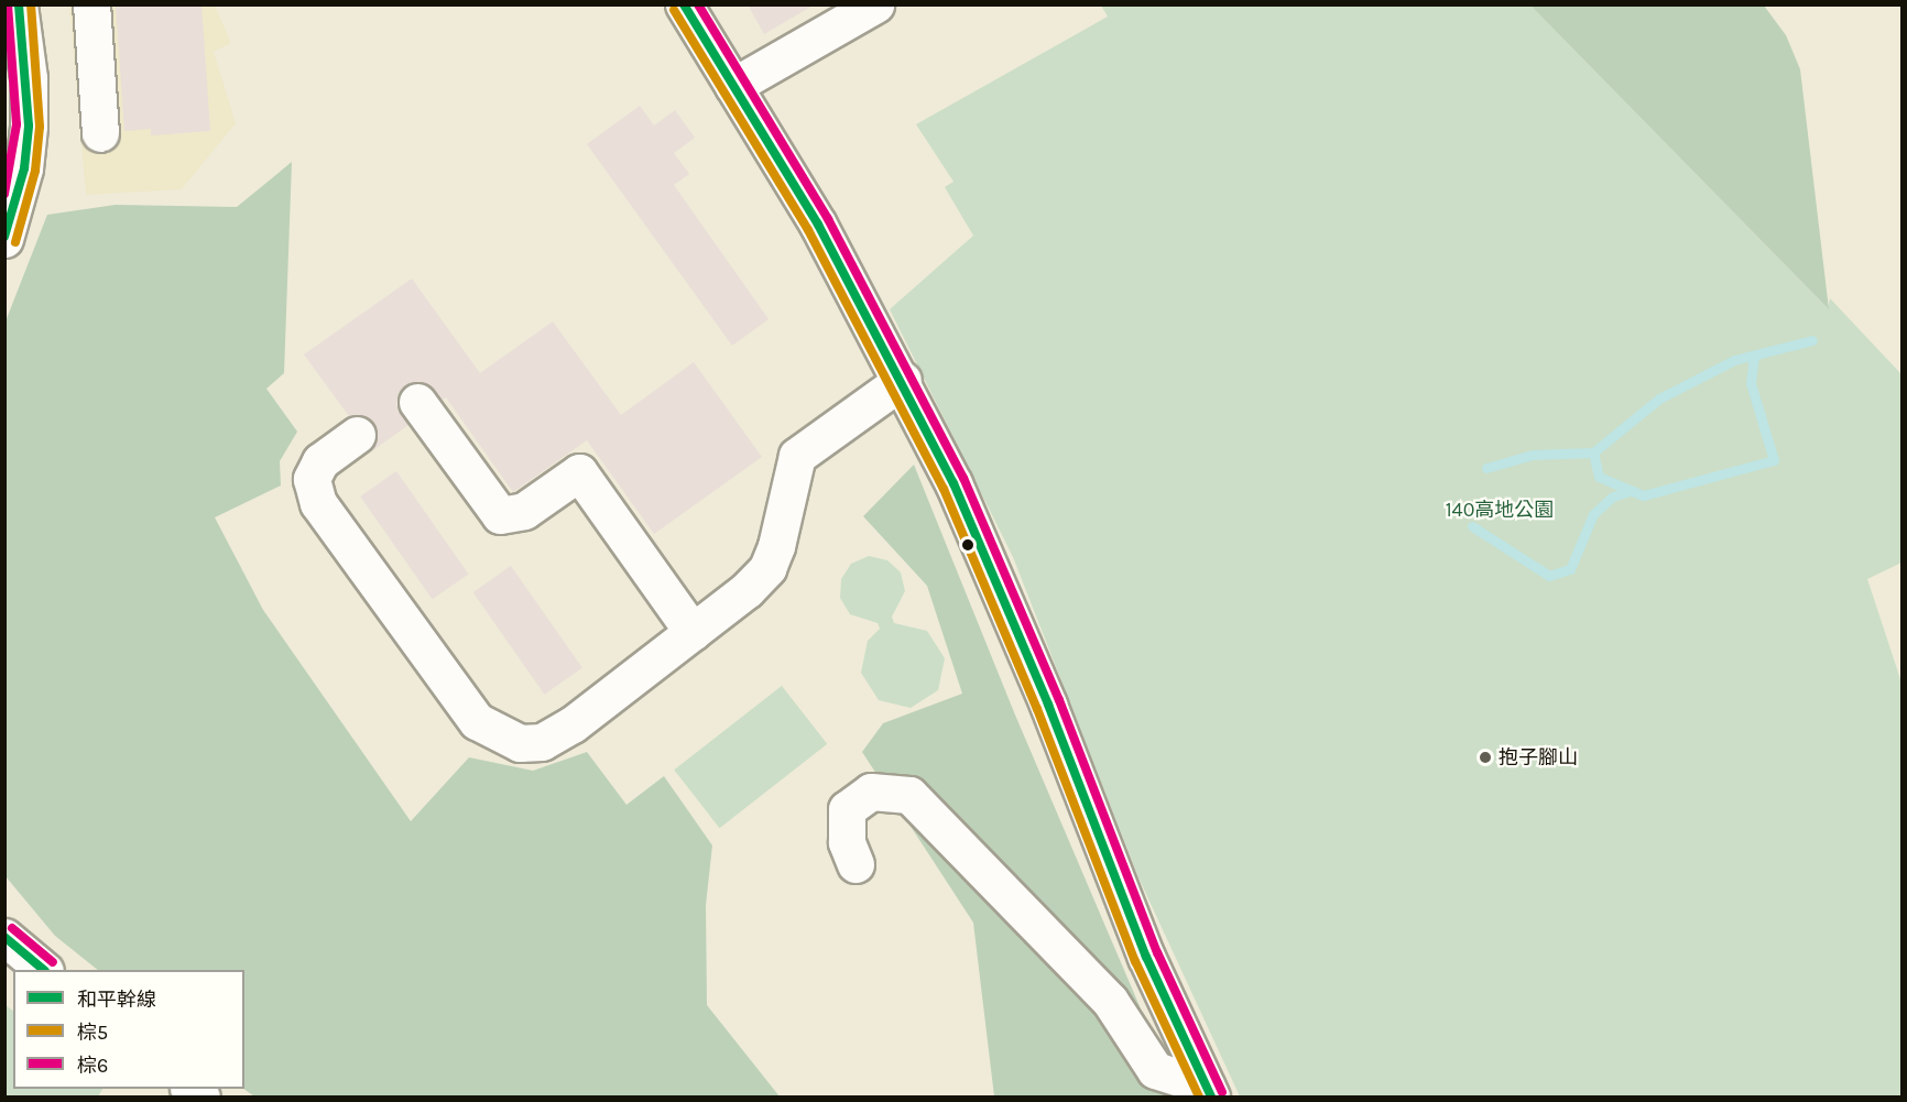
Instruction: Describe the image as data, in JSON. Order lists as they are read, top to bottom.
{
  "parks": ["140高地公園"],
  "places": ["抱子腳山"],
  "lines": ["transit line 和平幹線", "transit line 棕5", "transit line 棕6"],
  "legend": ["和平幹線", "棕5", "棕6"]
}
